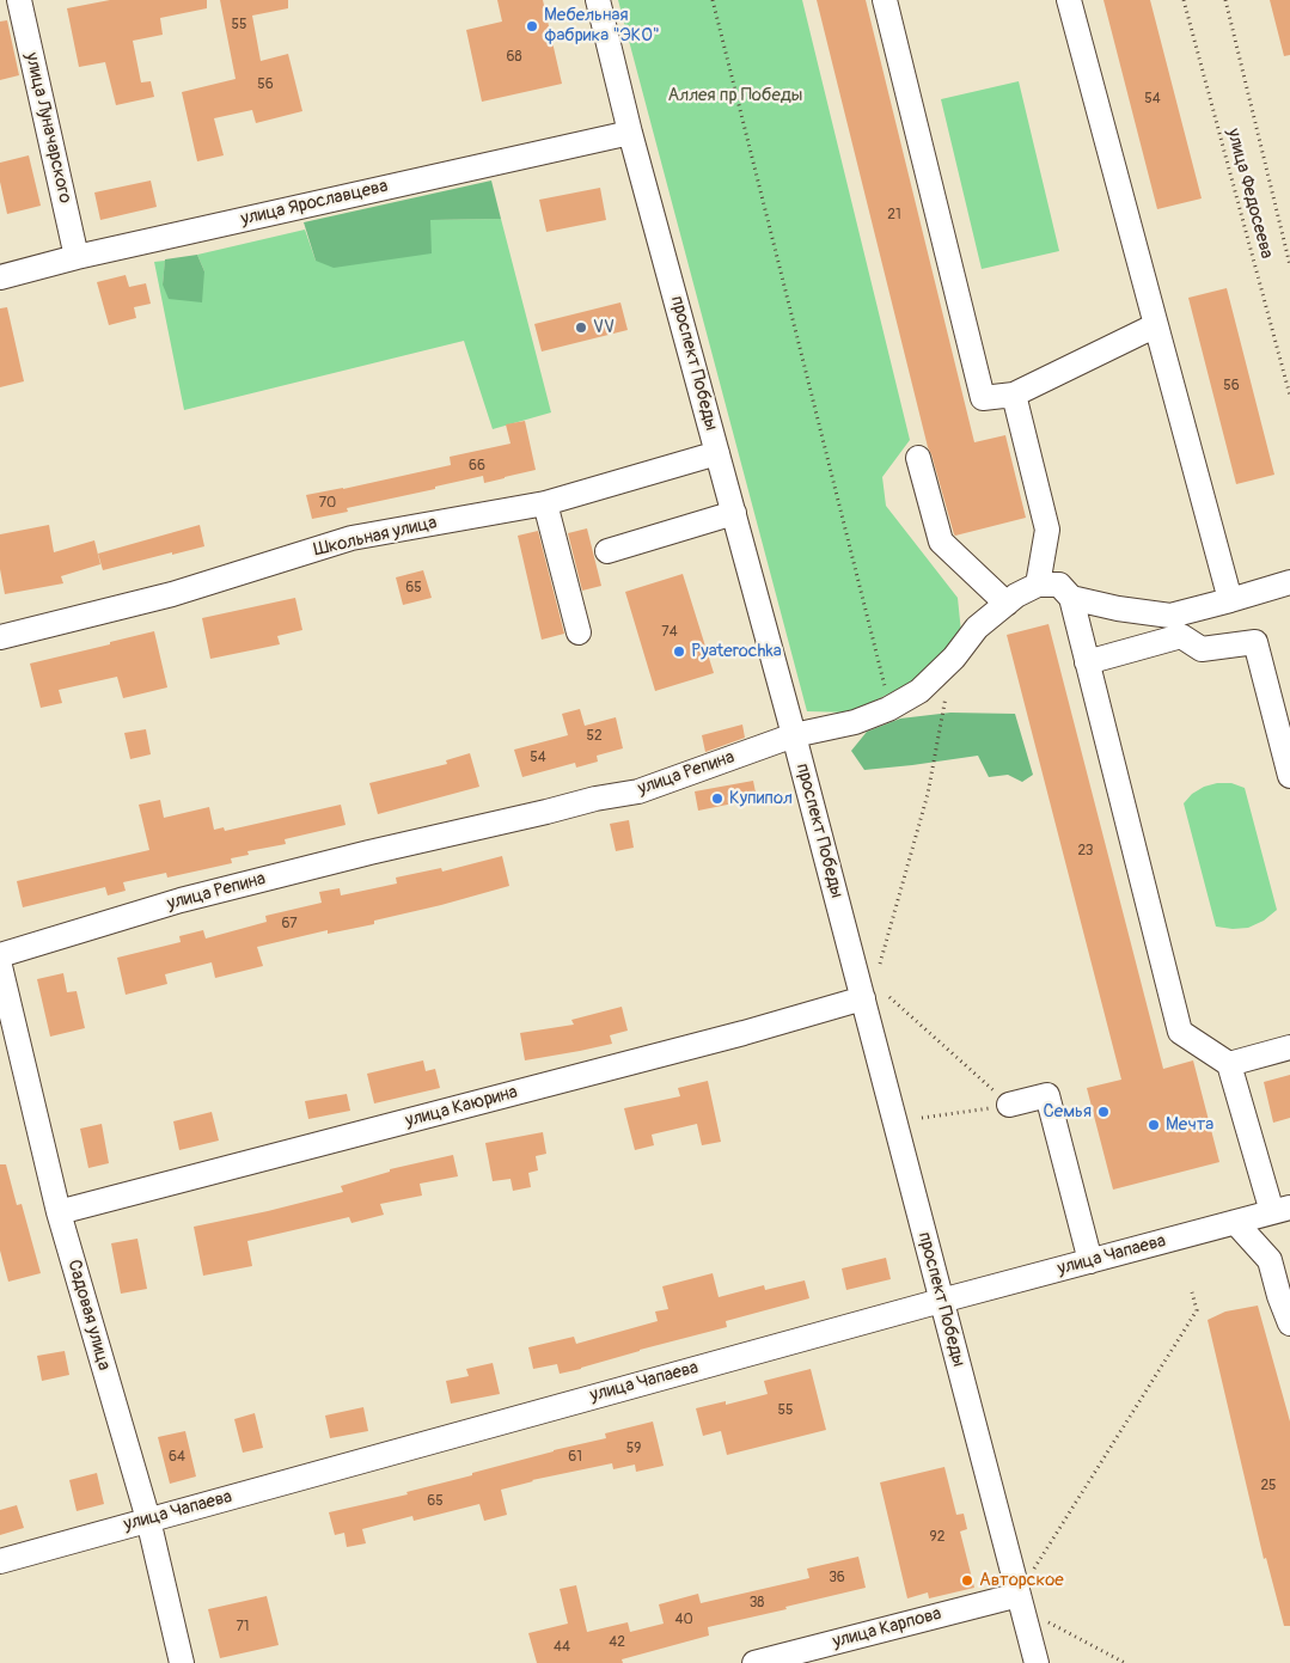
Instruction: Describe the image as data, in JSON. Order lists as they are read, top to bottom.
{
  "streets": {
    "street": [
      "улица Луначарского",
      "улица Ярославцева",
      "проспект Победы",
      "Школьная улица",
      "улица Репина",
      "улица Каюрина",
      "улица Чапаева",
      "Садовая улица",
      "улица Карпова"
    ],
    "path": ["улица Федосеева"]
  },
  "crossings": [
    ["улица Луначарского", "улица Ярославцева"],
    ["улица Ярославцева", "проспект Победы"],
    ["проспект Победы", "Школьная улица"],
    ["проспект Победы", "улица Репина"],
    ["проспект Победы", "улица Каюрина"],
    ["проспект Победы", "улица Чапаева"],
    ["проспект Победы", "улица Карпова"],
    ["улица Каюрина", "Садовая улица"],
    ["улица Чапаева", "Садовая улица"]
  ],
  "parks": ["Аллея пр Победы"],
  "places": [
    "Мебельная фабрика \"ЭКО\"",
    "VV",
    "Pyaterochka",
    "Купипол",
    "Семья",
    "Мечта",
    "Авторское"
  ],
  "house_numbers": [
    "55",
    "68",
    "56",
    "54",
    "21",
    "56",
    "66",
    "70",
    "65",
    "74",
    "52",
    "54",
    "23",
    "67",
    "55",
    "59",
    "64",
    "61",
    "25",
    "65",
    "92",
    "36",
    "38",
    "40",
    "71",
    "42",
    "44"
  ]
}
